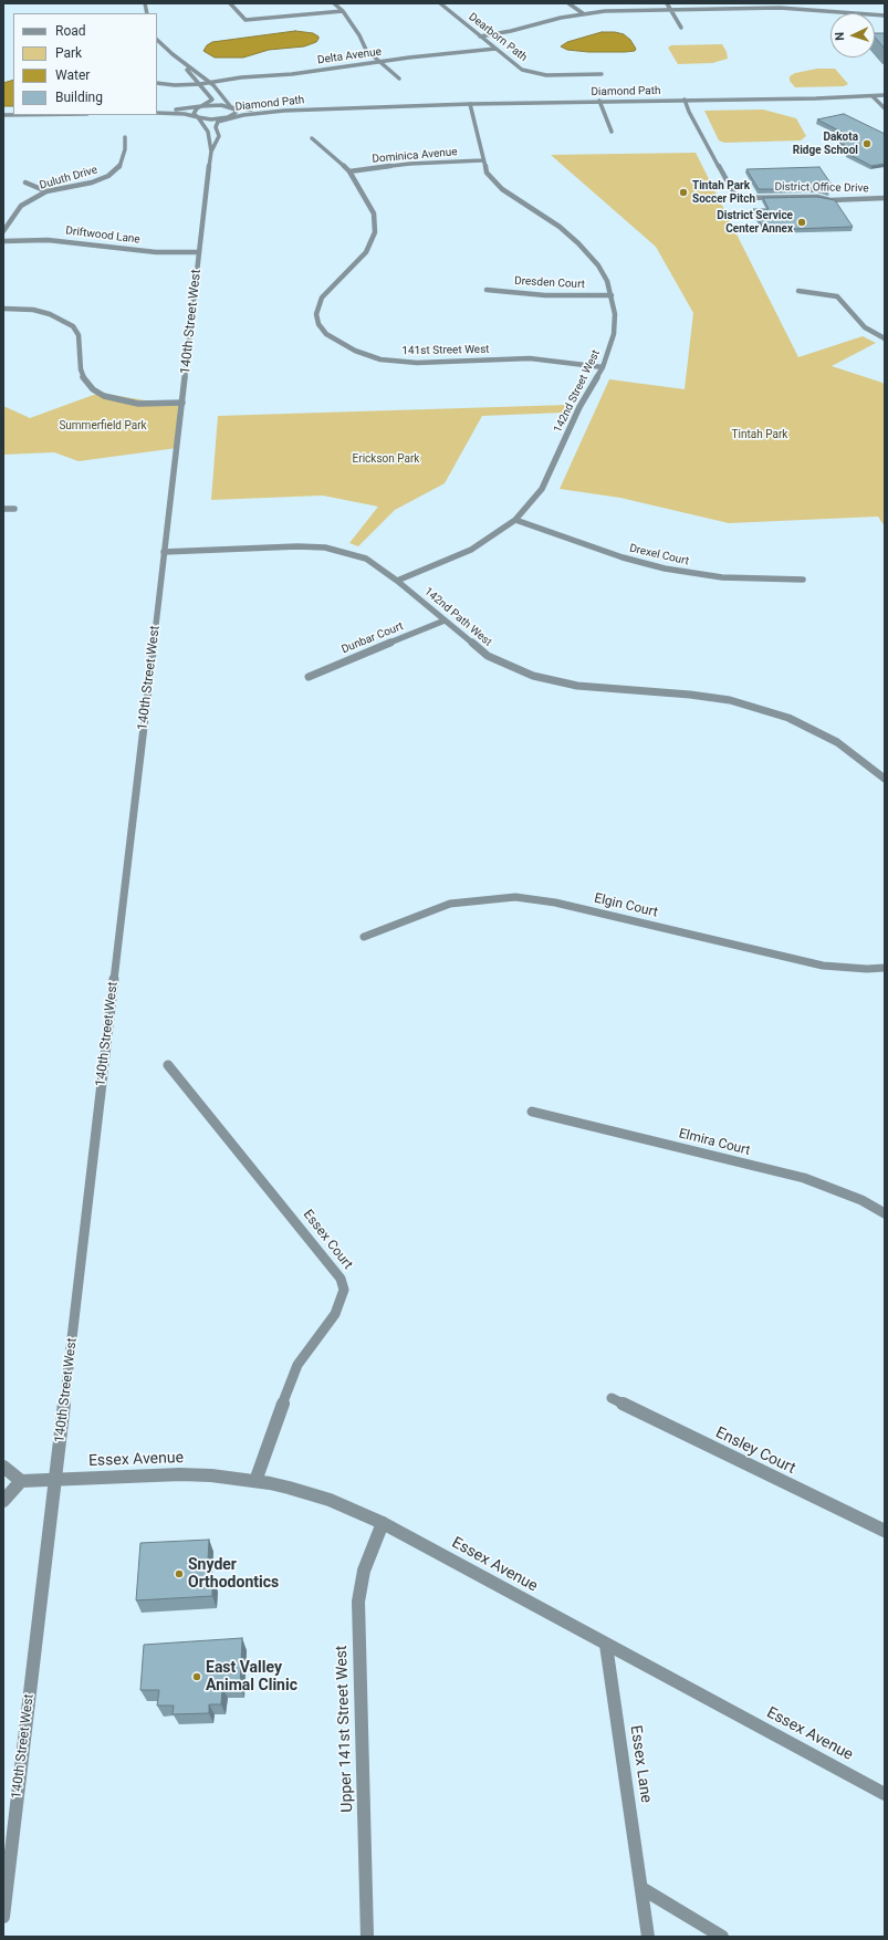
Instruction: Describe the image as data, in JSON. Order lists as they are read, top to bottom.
{
  "streets": {
    "street": [
      "Dearborn Path",
      "Delta Avenue",
      "Diamond Path",
      "Dominica Avenue",
      "Duluth Drive",
      "District Office Drive",
      "Driftwood Lane",
      "Dresden Court",
      "140th Street West",
      "141st Street West",
      "142nd Street West",
      "Drexel Court",
      "142nd Path West",
      "Dunbar Court",
      "Elgin Court",
      "Elmira Court",
      "Essex Court",
      "Ensley Court",
      "Essex Avenue",
      "Upper 141st Street West",
      "Essex Lane"
    ]
  },
  "crossings": [
    ["Dearborn Path", "Delta Avenue"],
    ["Diamond Path", "District Office Drive"],
    ["Diamond Path", "140th Street West"],
    ["Diamond Path", "142nd Street West"],
    ["Dominica Avenue", "141st Street West"],
    ["Dominica Avenue", "142nd Street West"],
    ["Driftwood Lane", "140th Street West"],
    ["Dresden Court", "142nd Street West"],
    ["140th Street West", "142nd Path West"],
    ["140th Street West", "Essex Avenue"],
    ["141st Street West", "142nd Street West"],
    ["142nd Street West", "Drexel Court"],
    ["142nd Street West", "142nd Path West"],
    ["142nd Path West", "Dunbar Court"],
    ["Essex Court", "Essex Avenue"],
    ["Essex Avenue", "Upper 141st Street West"],
    ["Essex Avenue", "Essex Lane"]
  ],
  "parks": ["Summerfield Park", "Tintah Park", "Erickson Park"],
  "places": [
    "Dakota Ridge School",
    "Tintah Park Soccer Pitch",
    "District Service Center Annex",
    "Snyder Orthodontics",
    "East Valley Animal Clinic"
  ],
  "legend": [
    "Road",
    "Park",
    "Water",
    "Building"
  ],
  "north": "left"
}
